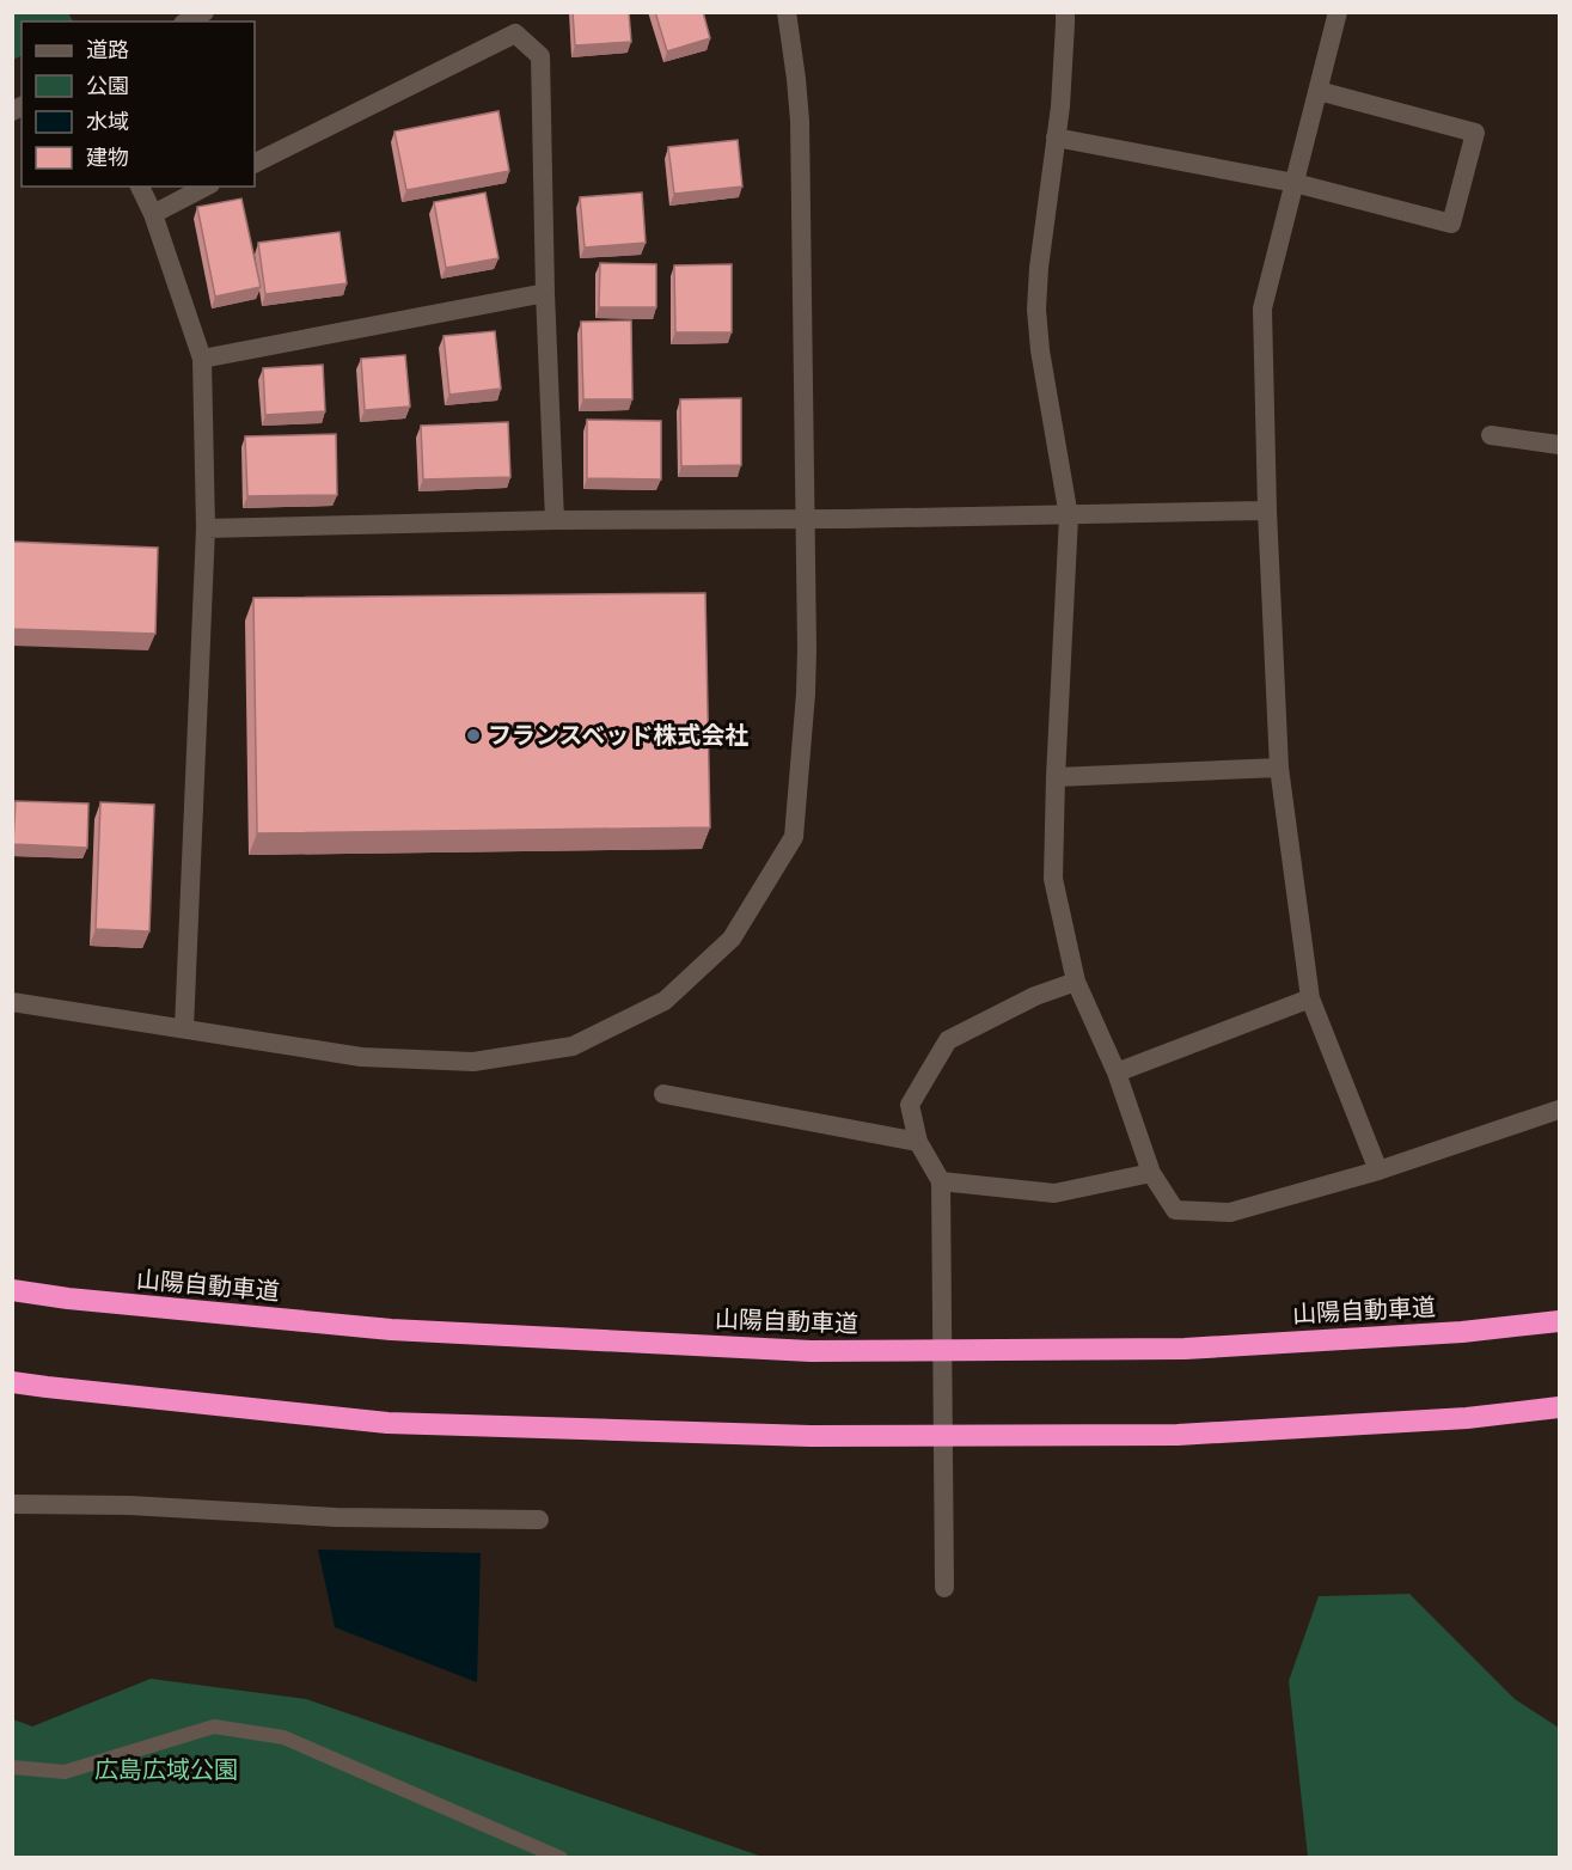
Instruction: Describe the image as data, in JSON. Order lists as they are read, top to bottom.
{
  "streets": {
    "highway": ["山陽自動車道"]
  },
  "parks": ["広島広域公園"],
  "places": ["フランスベッド株式会社"],
  "legend": [
    "道路",
    "公園",
    "水域",
    "建物"
  ]
}
